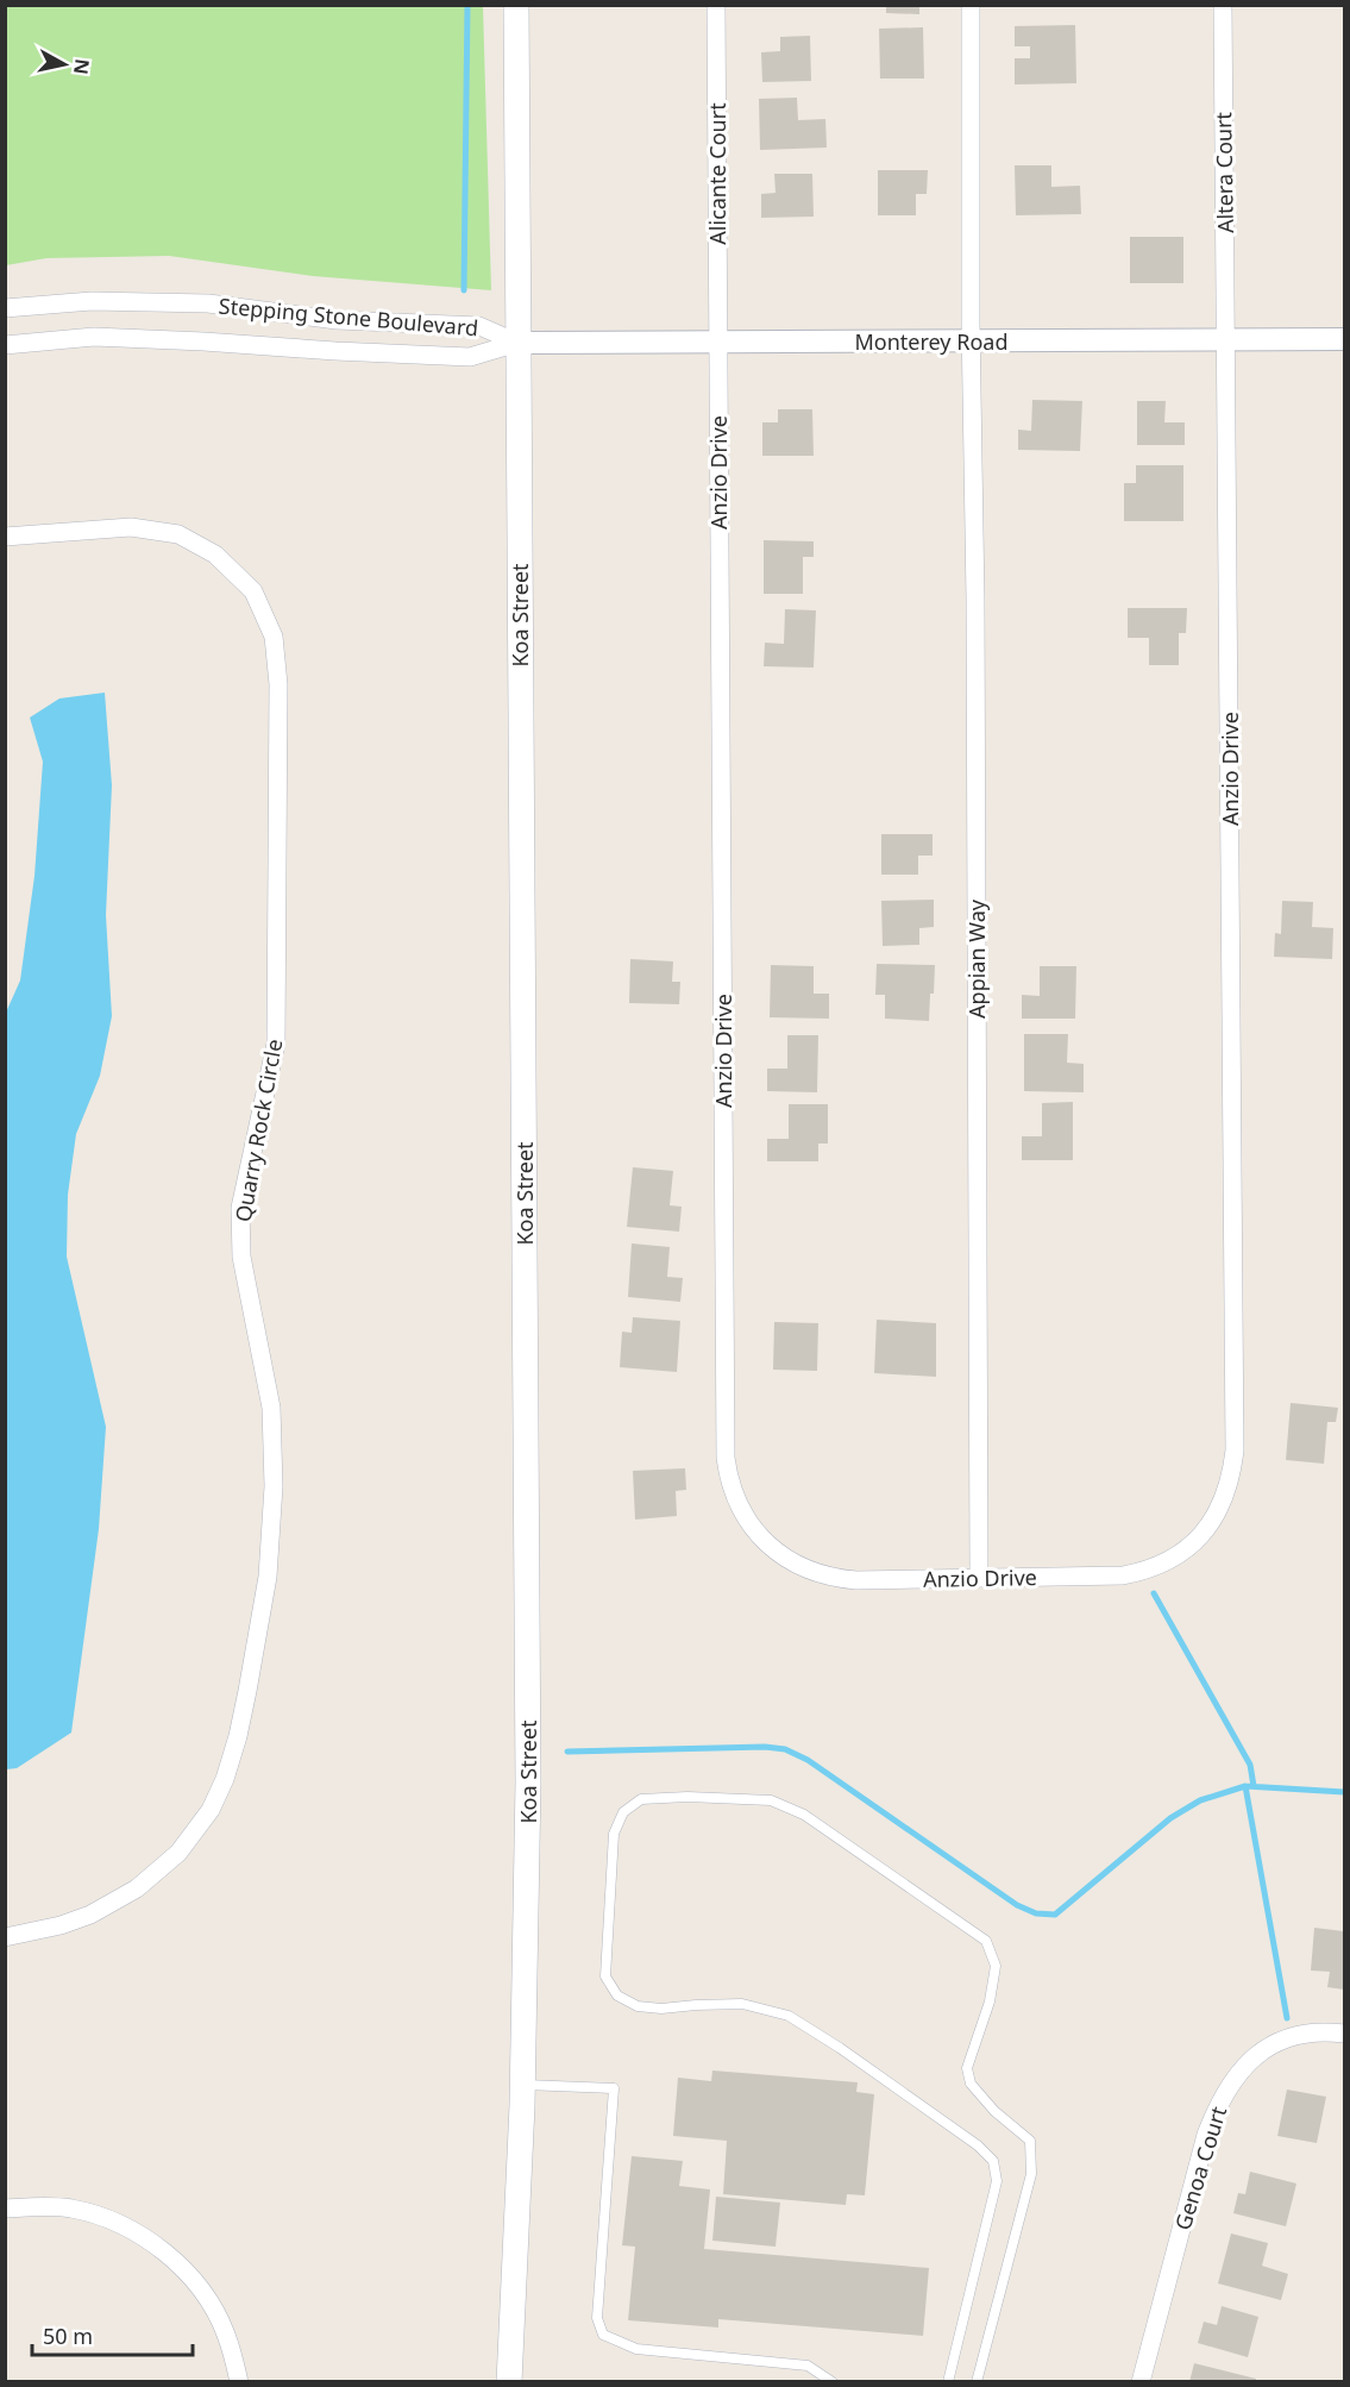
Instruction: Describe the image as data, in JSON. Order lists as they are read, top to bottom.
{
  "streets": {
    "main road": ["Koa Street"],
    "street": [
      "Altera Court",
      "Alicante Court",
      "Stepping Stone Boulevard",
      "Monterey Road",
      "Anzio Drive",
      "Appian Way",
      "Quarry Rock Circle",
      "Genoa Court"
    ]
  },
  "crossings": [
    ["Altera Court", "Monterey Road"],
    ["Altera Court", "Anzio Drive"],
    ["Alicante Court", "Monterey Road"],
    ["Alicante Court", "Anzio Drive"],
    ["Stepping Stone Boulevard", "Monterey Road"],
    ["Stepping Stone Boulevard", "Koa Street"],
    ["Monterey Road", "Anzio Drive"],
    ["Monterey Road", "Koa Street"],
    ["Monterey Road", "Appian Way"],
    ["Anzio Drive", "Appian Way"]
  ],
  "scale_bar": "50 m",
  "north": "right"
}
